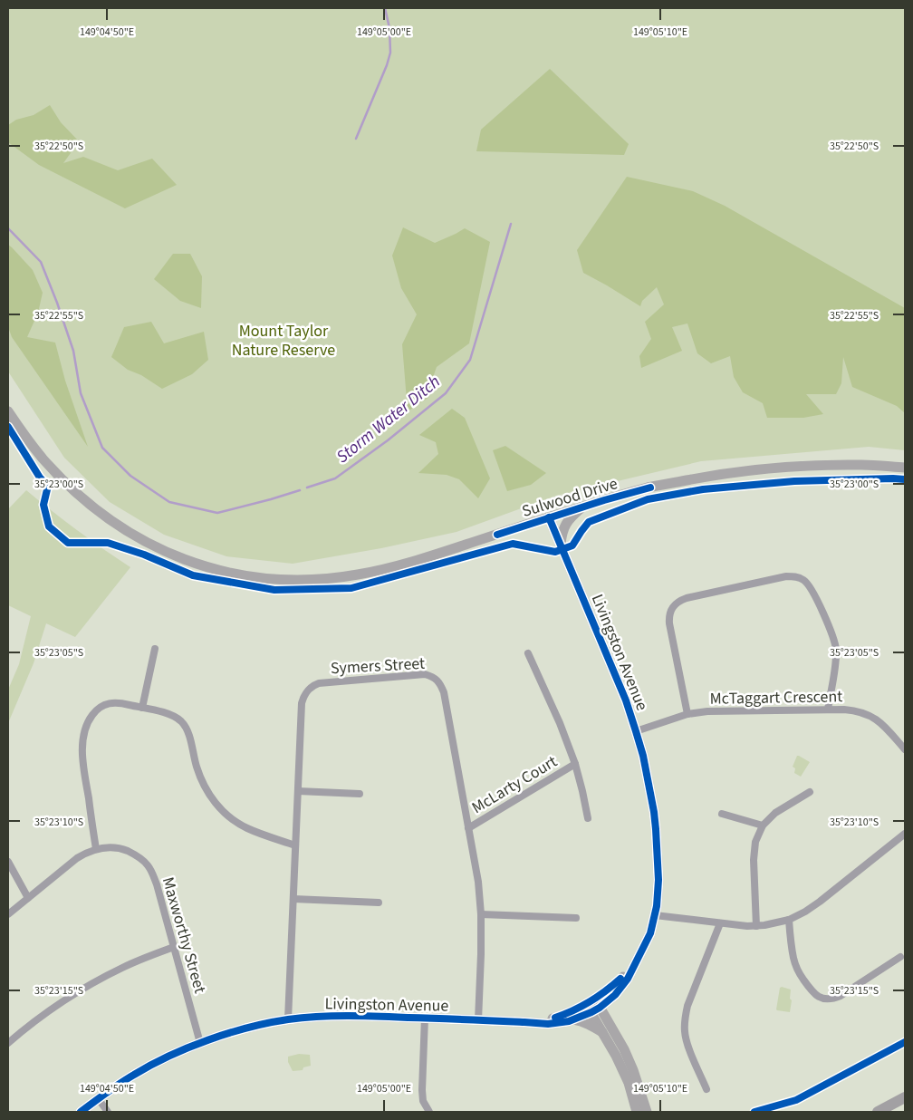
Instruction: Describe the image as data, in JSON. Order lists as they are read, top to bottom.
{
  "streets": {
    "street": [
      "Sulwood Drive",
      "Livingston Avenue",
      "Symers Street",
      "McTaggart Crescent",
      "McLarty Court",
      "Maxworthy Street"
    ]
  },
  "crossings": [
    ["Sulwood Drive", "Livingston Avenue"],
    ["Livingston Avenue", "Symers Street"],
    ["Livingston Avenue", "McTaggart Crescent"],
    ["Livingston Avenue", "Maxworthy Street"],
    ["Symers Street", "McLarty Court"]
  ],
  "water": ["Storm Water Ditch"],
  "parks": ["Mount Taylor Nature Reserve"],
  "coordinates": [
    "149°04'50\"E",
    "149°05'00\"E",
    "149°05'10\"E",
    "35°22'50\"S",
    "35°22'55\"S",
    "35°23'00\"S",
    "35°23'05\"S",
    "35°23'10\"S",
    "35°23'15\"S"
  ]
}
